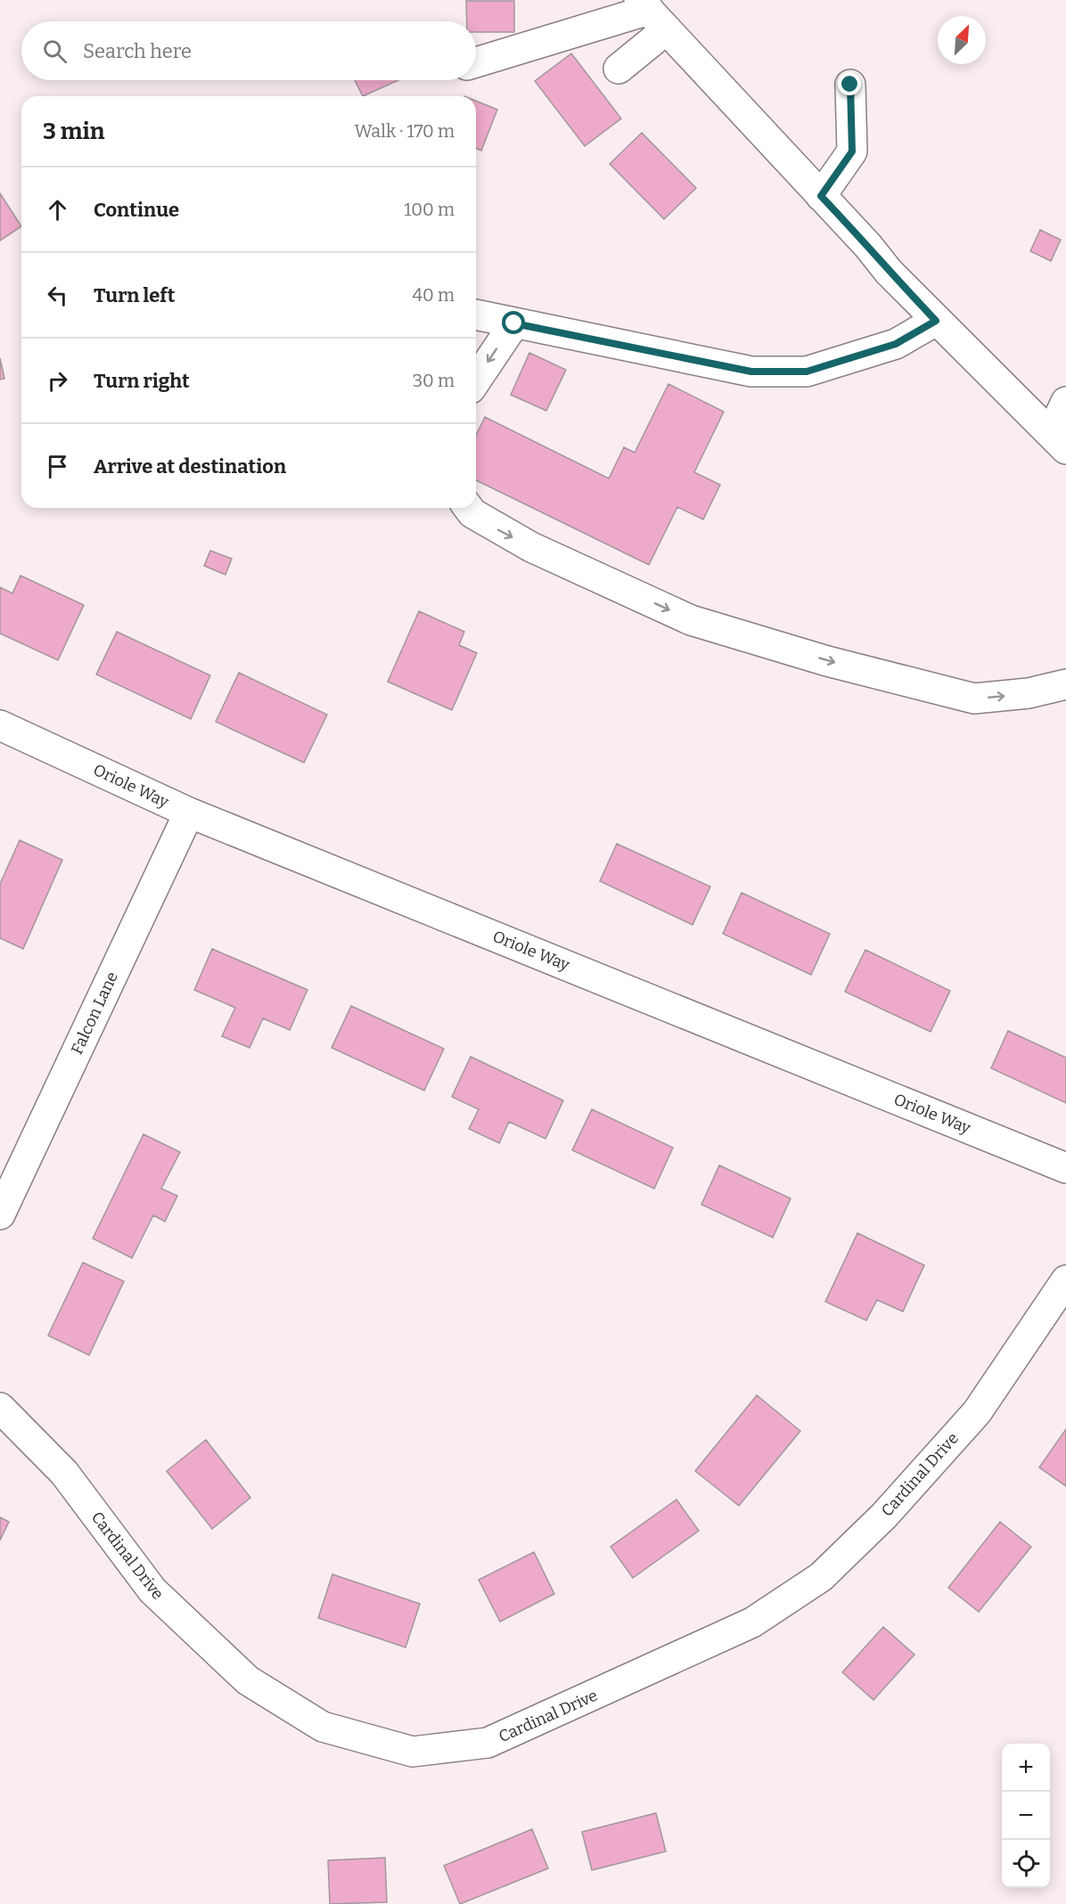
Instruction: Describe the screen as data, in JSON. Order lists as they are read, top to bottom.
{
  "streets": {
    "street": ["Oriole Way", "Falcon Lane", "Cardinal Drive"]
  },
  "crossings": [
    ["Oriole Way", "Falcon Lane"]
  ],
  "north": "top right",
  "page": {
    "search": "Search here",
    "heading": ["3 min", "Walk · 170 m"],
    "list": [
      ["Continue", "100 m"],
      ["Turn left", "40 m"],
      ["Turn right", "30 m"],
      "Arrive at destination"
    ],
    "map_buttons": ["+", "−"]
  }
}
